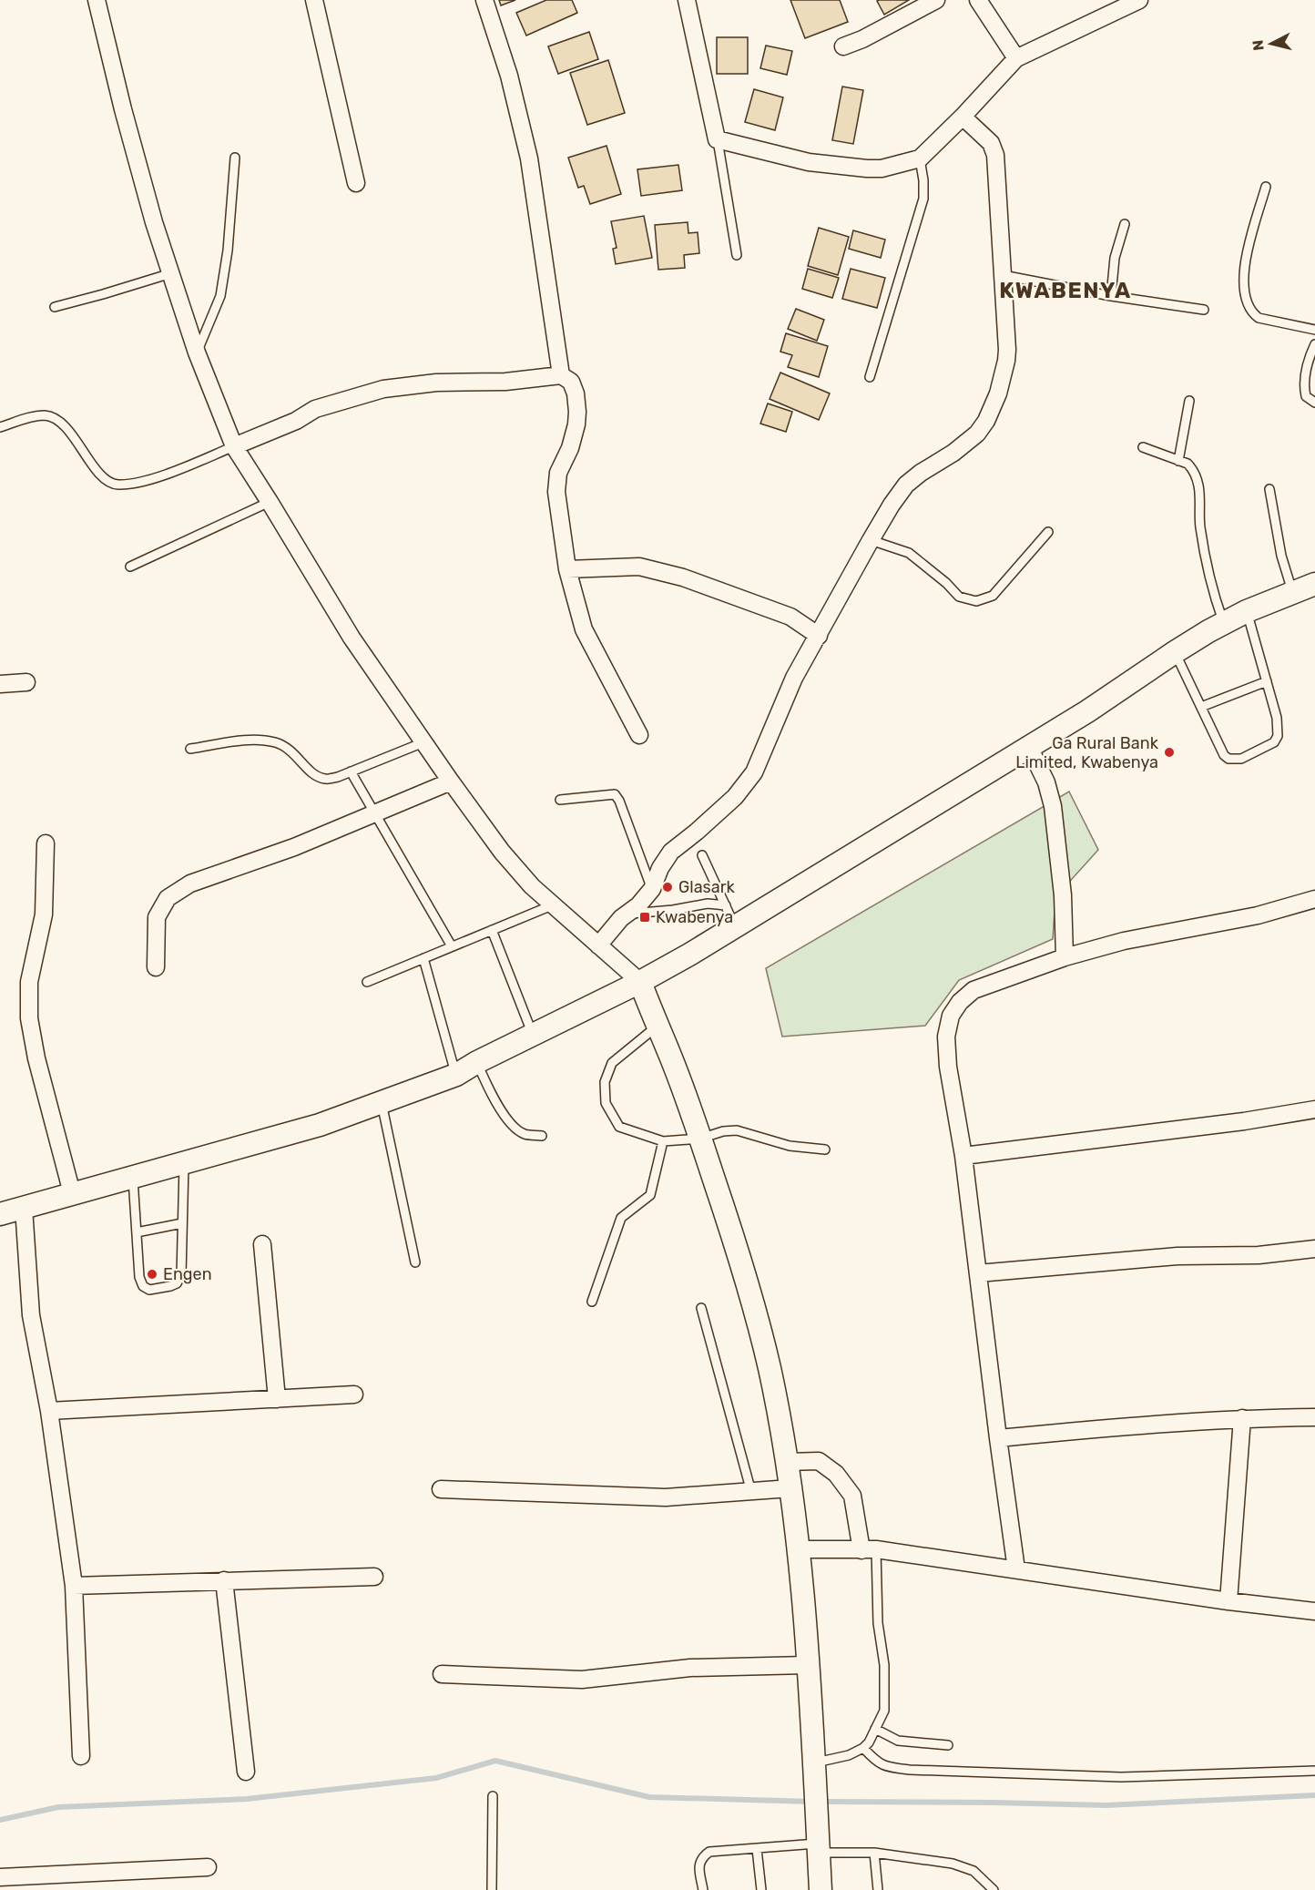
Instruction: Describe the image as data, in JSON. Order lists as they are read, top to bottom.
{
  "districts": ["KWABENYA"],
  "places": {
    "other": ["Ga Rural Bank Limited, Kwabenya", "Glasark", "Engen"],
    "transit": ["Kwabenya"]
  },
  "north": "left"
}
